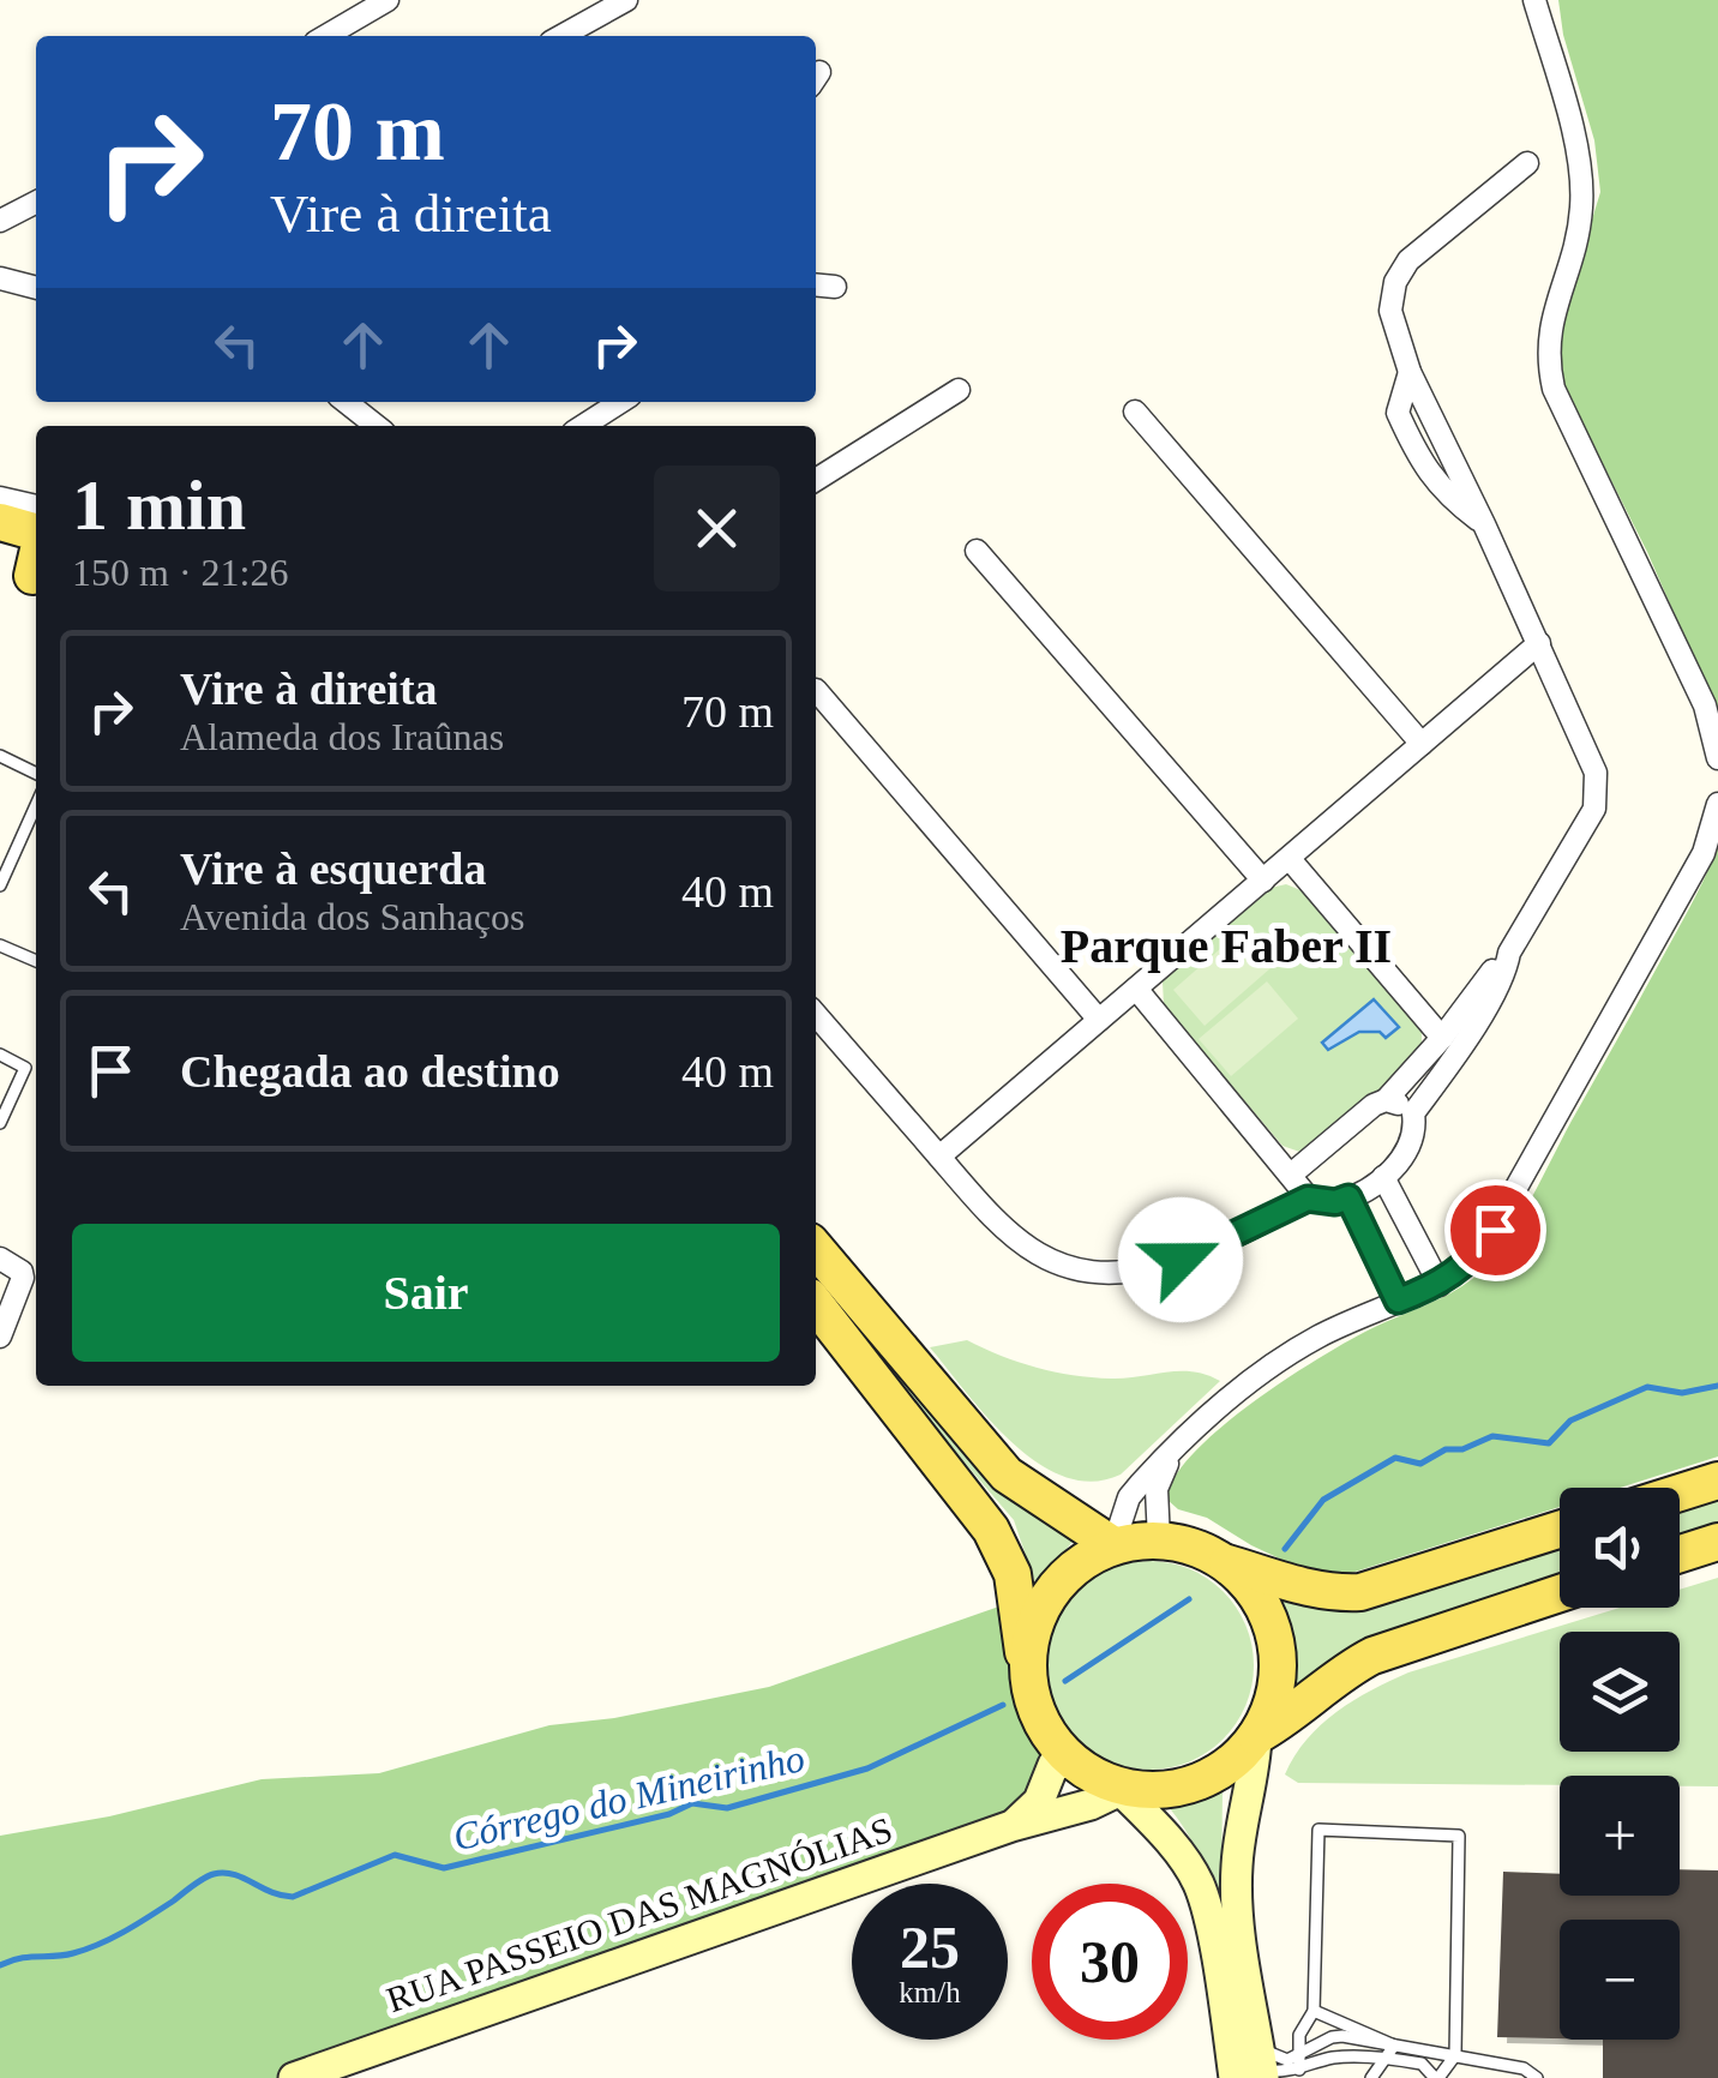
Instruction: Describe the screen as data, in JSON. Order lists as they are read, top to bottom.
{
  "streets": {
    "street": ["RUA PASSEIO DAS MAGNÓLIAS"]
  },
  "districts": ["Parque Faber II"],
  "water": ["Córrego do Mineirinho"],
  "page": {
    "turn": ["70 m", "Vire à direita"],
    "heading": ["1 min", "150 m · 21:26"],
    "list": [
      {
        "name": "Vire à direita",
        "note": "Alameda dos Iraûnas",
        "value": "70 m"
      },
      {
        "name": "Vire à esquerda",
        "note": "Avenida dos Sanhaços",
        "value": "40 m"
      },
      {
        "name": "Chegada ao destino",
        "value": "40 m"
      }
    ],
    "buttons": "Sair",
    "map_buttons": ["+", "−"],
    "speed": "25 km/h",
    "limit": "30"
  }
}
